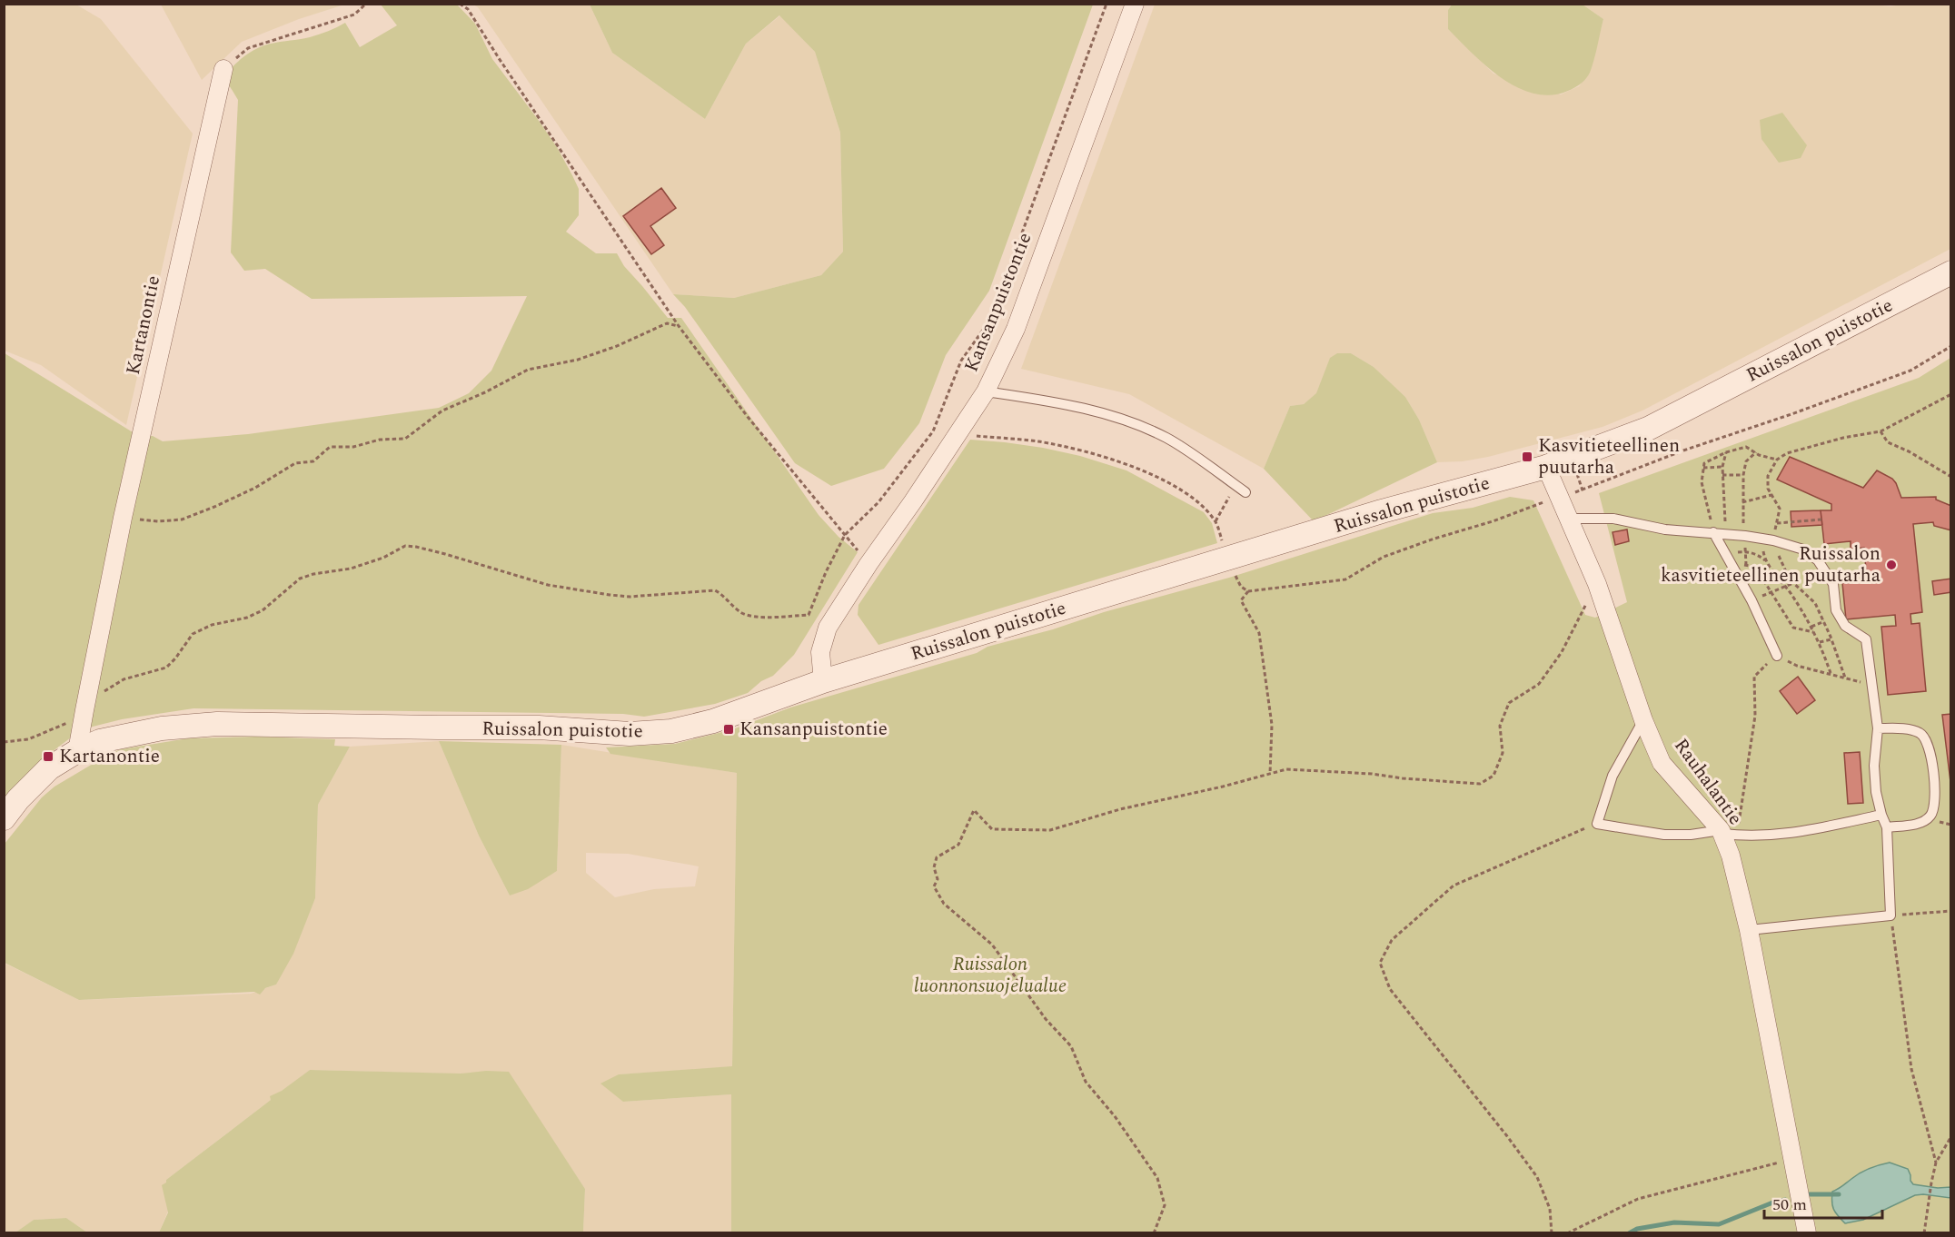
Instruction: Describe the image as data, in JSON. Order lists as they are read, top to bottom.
{
  "streets": {
    "street": [
      "Kansanpuistontie",
      "Kartanontie",
      "Ruissalon puistotie",
      "Rauhalantie"
    ]
  },
  "crossings": [
    ["Kansanpuistontie", "Ruissalon puistotie"],
    ["Kartanontie", "Ruissalon puistotie"],
    ["Ruissalon puistotie", "Rauhalantie"]
  ],
  "parks": ["Ruissalon luonnonsuojelualue"],
  "places": {
    "transit": ["Kasvitieteellinen puutarha", "Kansanpuistontie", "Kartanontie"],
    "other": ["Ruissalon kasvitieteellinen puutarha"]
  },
  "scale_bar": "50 m"
}
